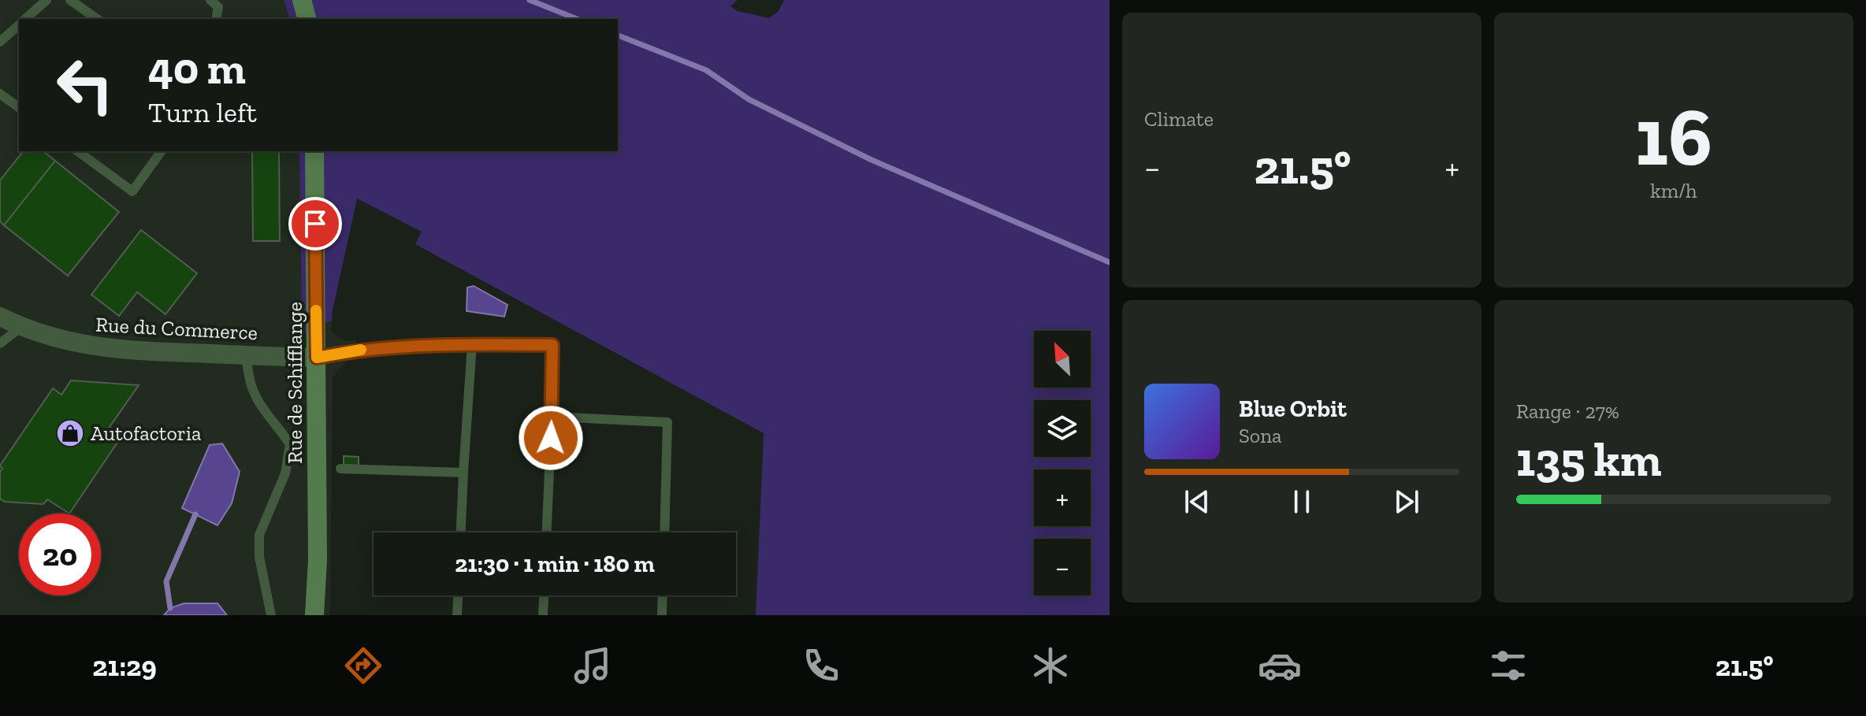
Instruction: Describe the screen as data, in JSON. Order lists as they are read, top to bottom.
{
  "streets": {
    "main road": ["Rue de Schifflange"],
    "street": ["Rue du Commerce"]
  },
  "crossings": [
    ["Rue du Commerce", "Rue de Schifflange"]
  ],
  "places": {
    "shop": ["Autofactoria"]
  },
  "north": "top left",
  "page": {
    "tile": [
      "Climate",
      ["16", "km/h"],
      ["Range · 27%", "135 km"]
    ],
    "turn": ["40 m", "Turn left"],
    "heat": ["−", "21.5°", "+"],
    "map_buttons": ["+", "−"],
    "song": ["Blue Orbit", "Sona"],
    "limit": "20",
    "trip": "21:30 · 1 min · 180 m",
    "tabs": ["21:29", "21.5°"]
  }
}
